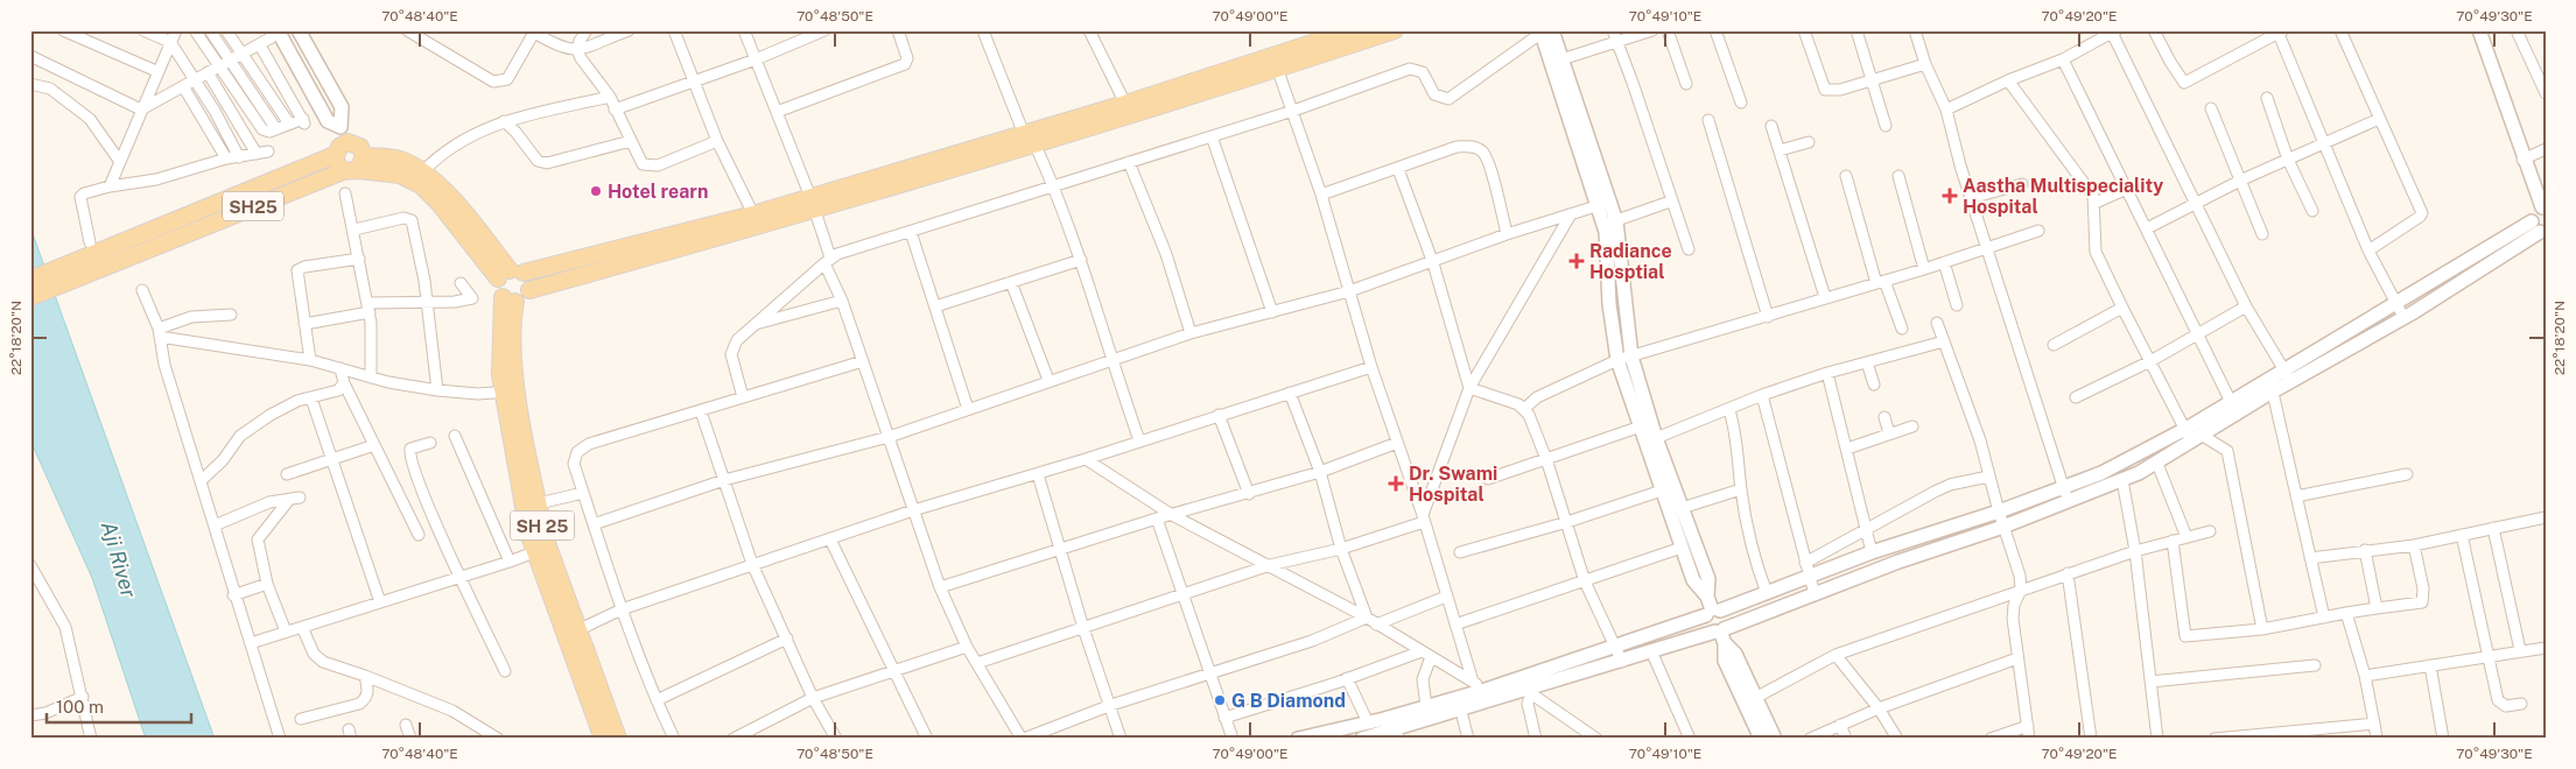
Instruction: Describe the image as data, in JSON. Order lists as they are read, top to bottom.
{
  "streets": {
    "main road": ["SH25", "SH 25"]
  },
  "crossings": [
    ["SH25", "SH 25"]
  ],
  "water": ["Aji River"],
  "places": {
    "other": ["Hotel rearn", "G B Diamond"],
    "health": ["Aastha Multispeciality Hospital", "Radiance Hosptial", "Dr. Swami Hospital"]
  },
  "scale_bar": "100 m",
  "coordinates": [
    "70°48'40\"E",
    "70°48'50\"E",
    "70°49'00\"E",
    "70°49'10\"E",
    "70°49'20\"E",
    "70°49'30\"E",
    "22°18'20\"N"
  ]
}
